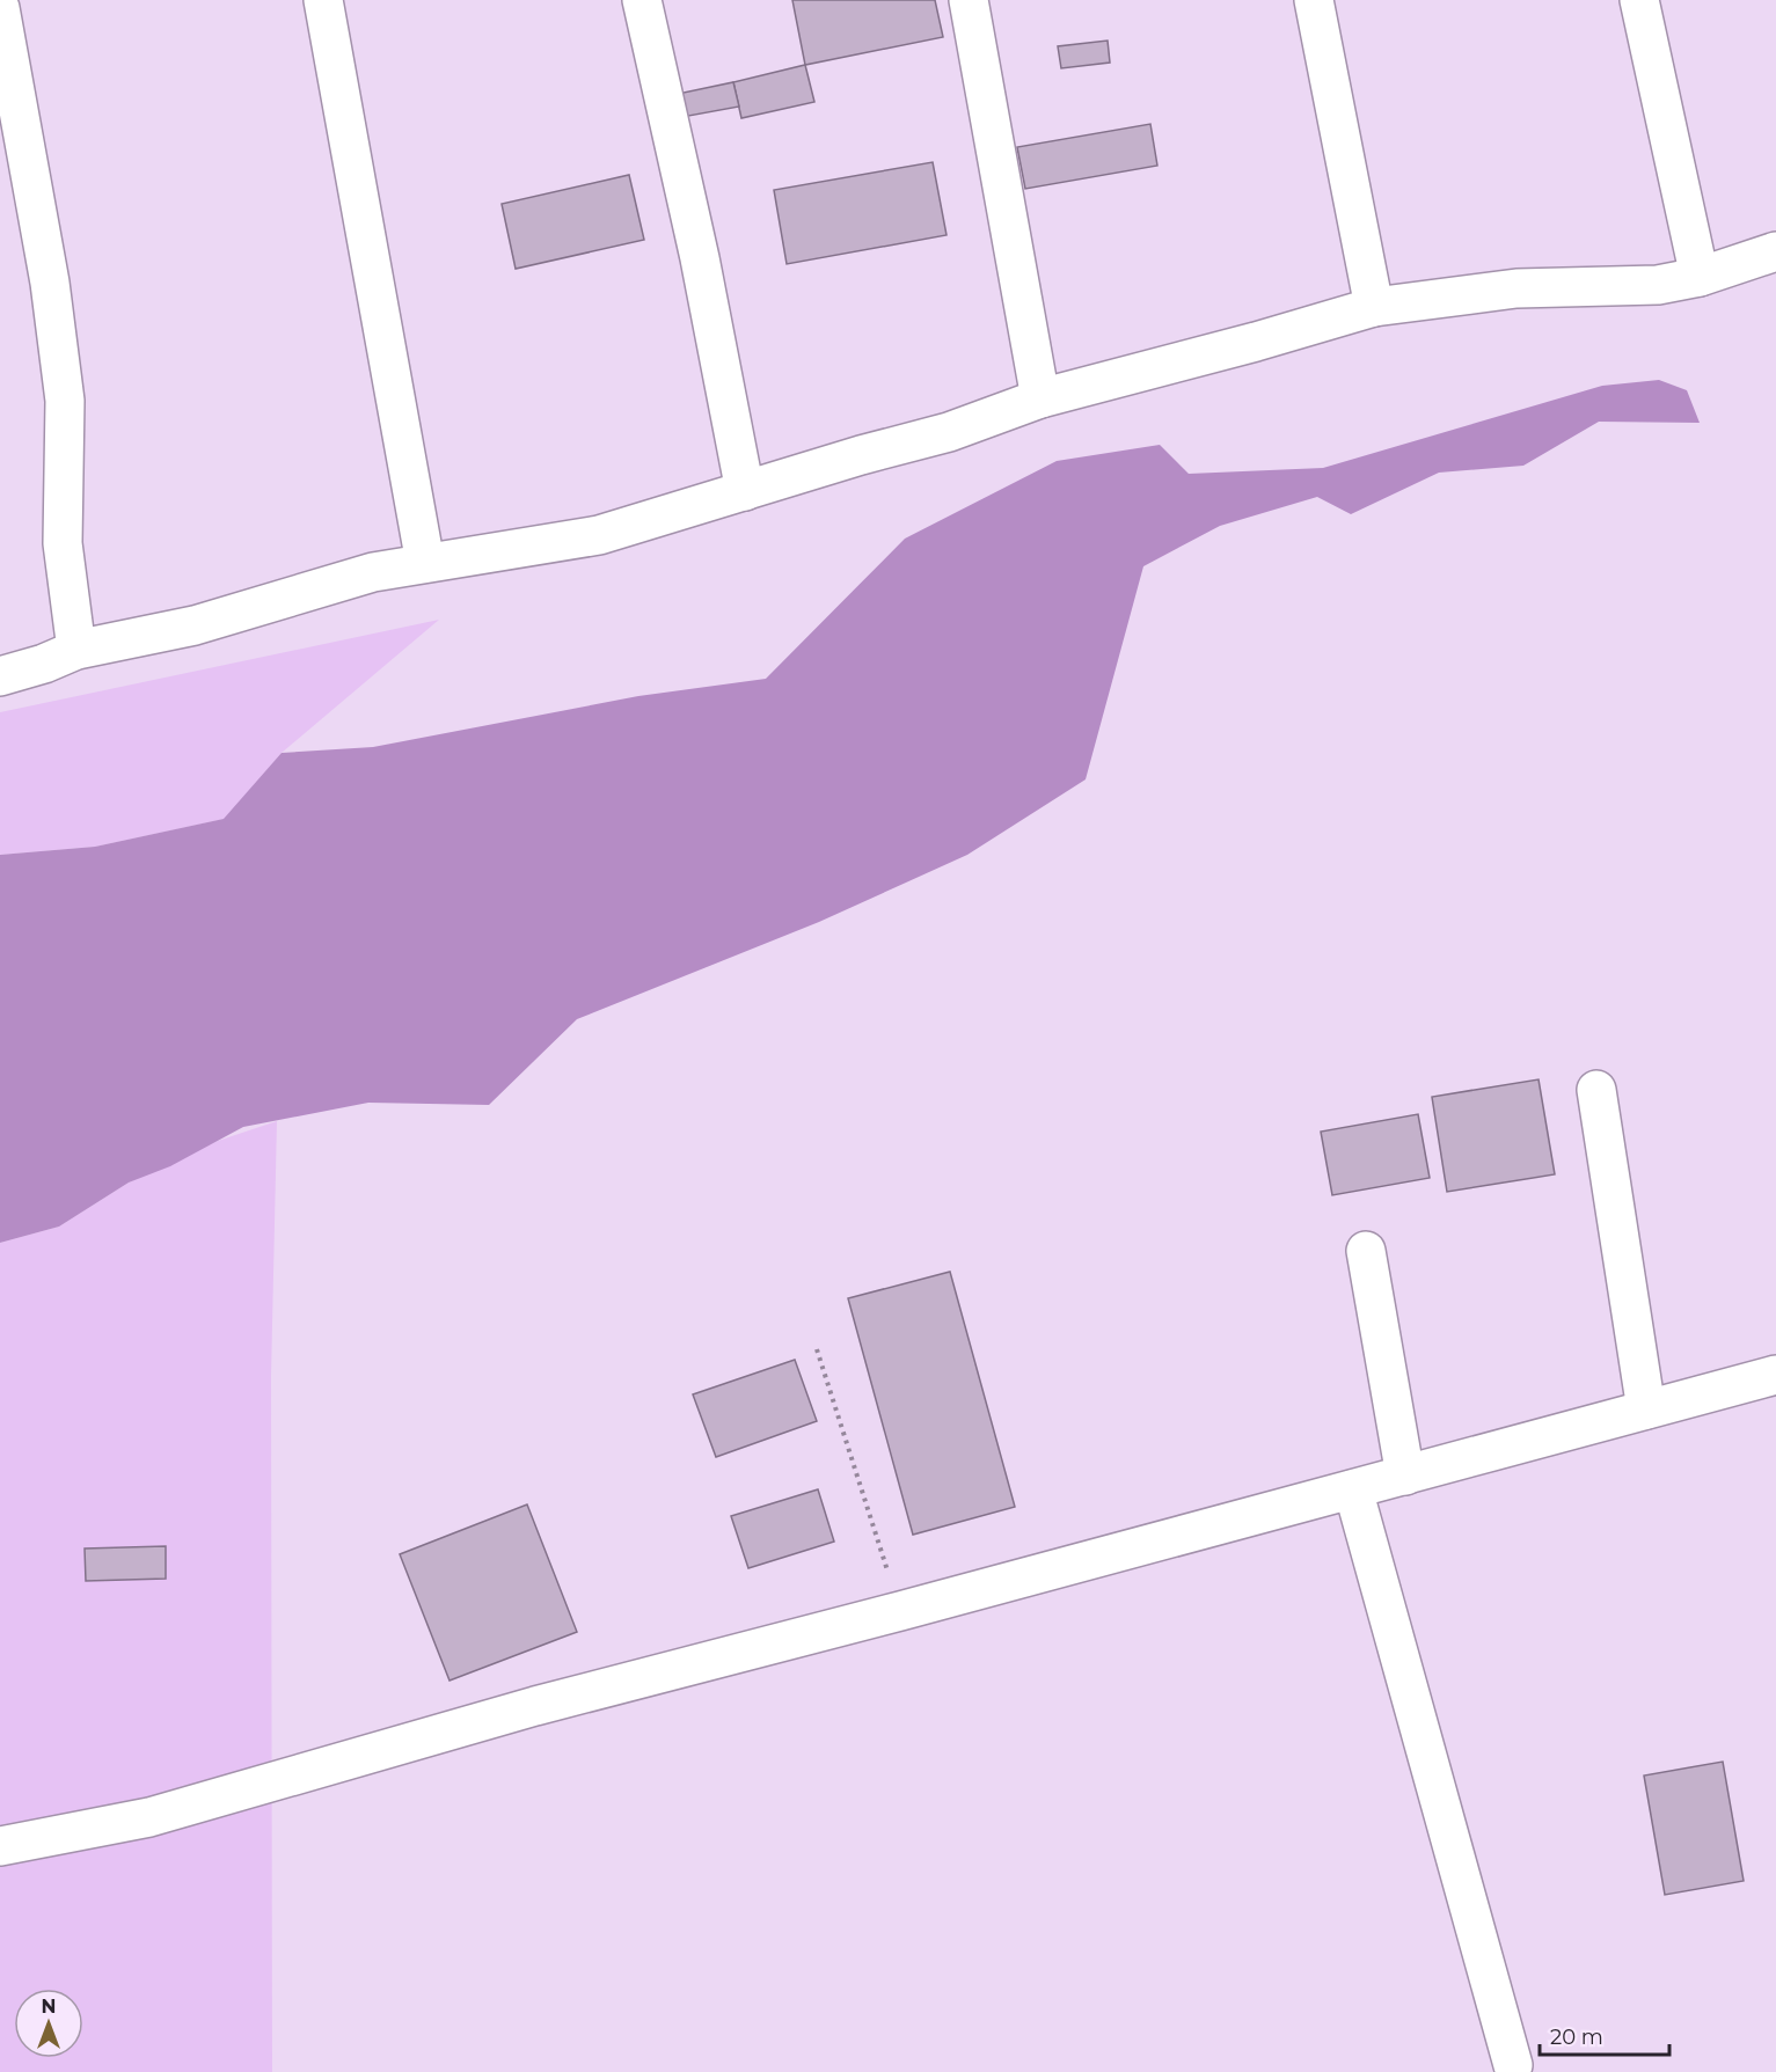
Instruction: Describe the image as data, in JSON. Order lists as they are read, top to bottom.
{
  "scale_bar": "20 m",
  "north": "top"
}
